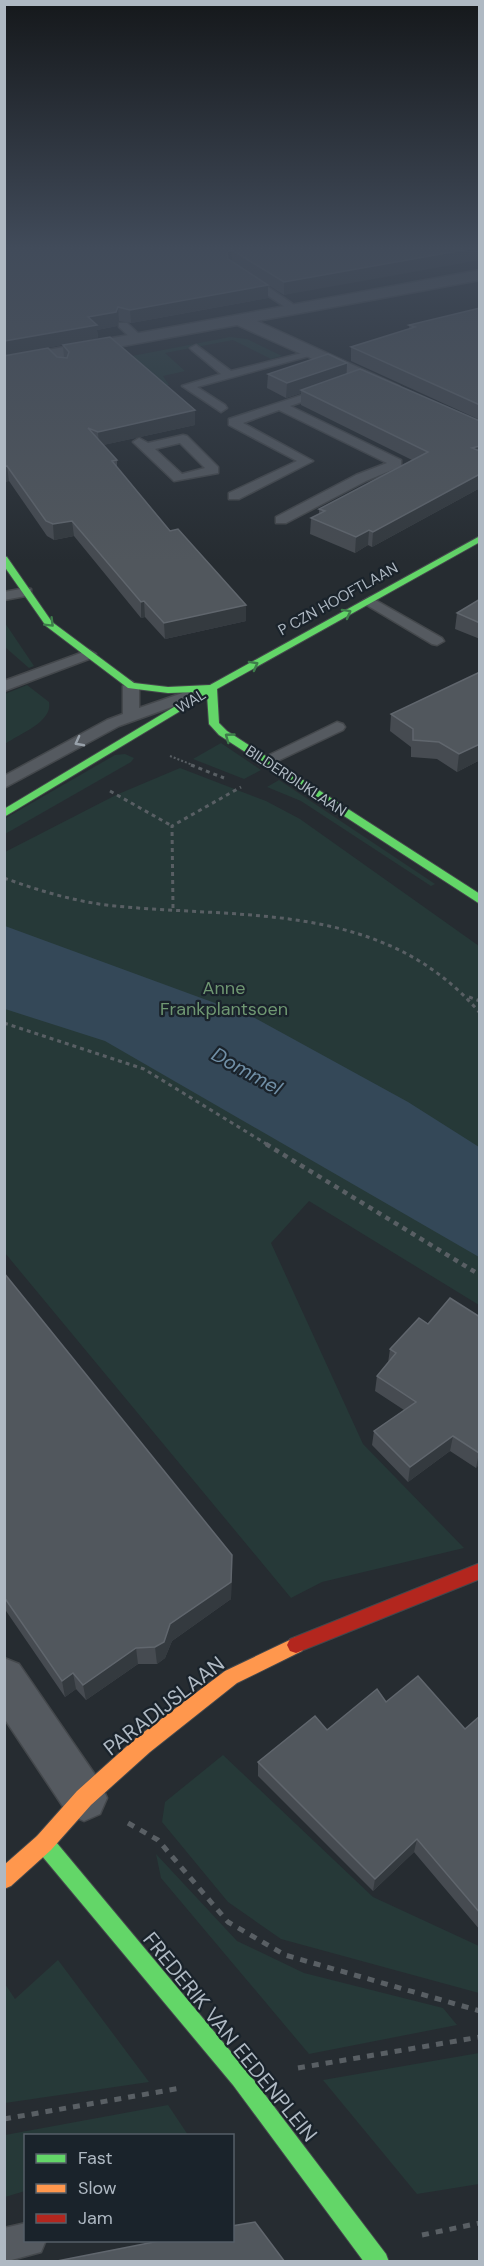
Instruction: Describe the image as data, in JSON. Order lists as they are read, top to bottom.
{
  "streets": {
    "street": [
      "P CZN HOOFTLAAN",
      "WAL",
      "BILDERDIJKLAAN",
      "PARADIJSLAAN",
      "FREDERIK VAN EEDENPLEIN"
    ]
  },
  "crossings": [
    ["P CZN HOOFTLAAN", "WAL"],
    ["P CZN HOOFTLAAN", "BILDERDIJKLAAN"],
    ["WAL", "BILDERDIJKLAAN"],
    ["PARADIJSLAAN", "FREDERIK VAN EEDENPLEIN"]
  ],
  "one_way": ["P CZN HOOFTLAAN"],
  "water": ["Dommel"],
  "parks": ["Anne Frankplantsoen"],
  "legend": ["Fast", "Slow", "Jam"]
}
